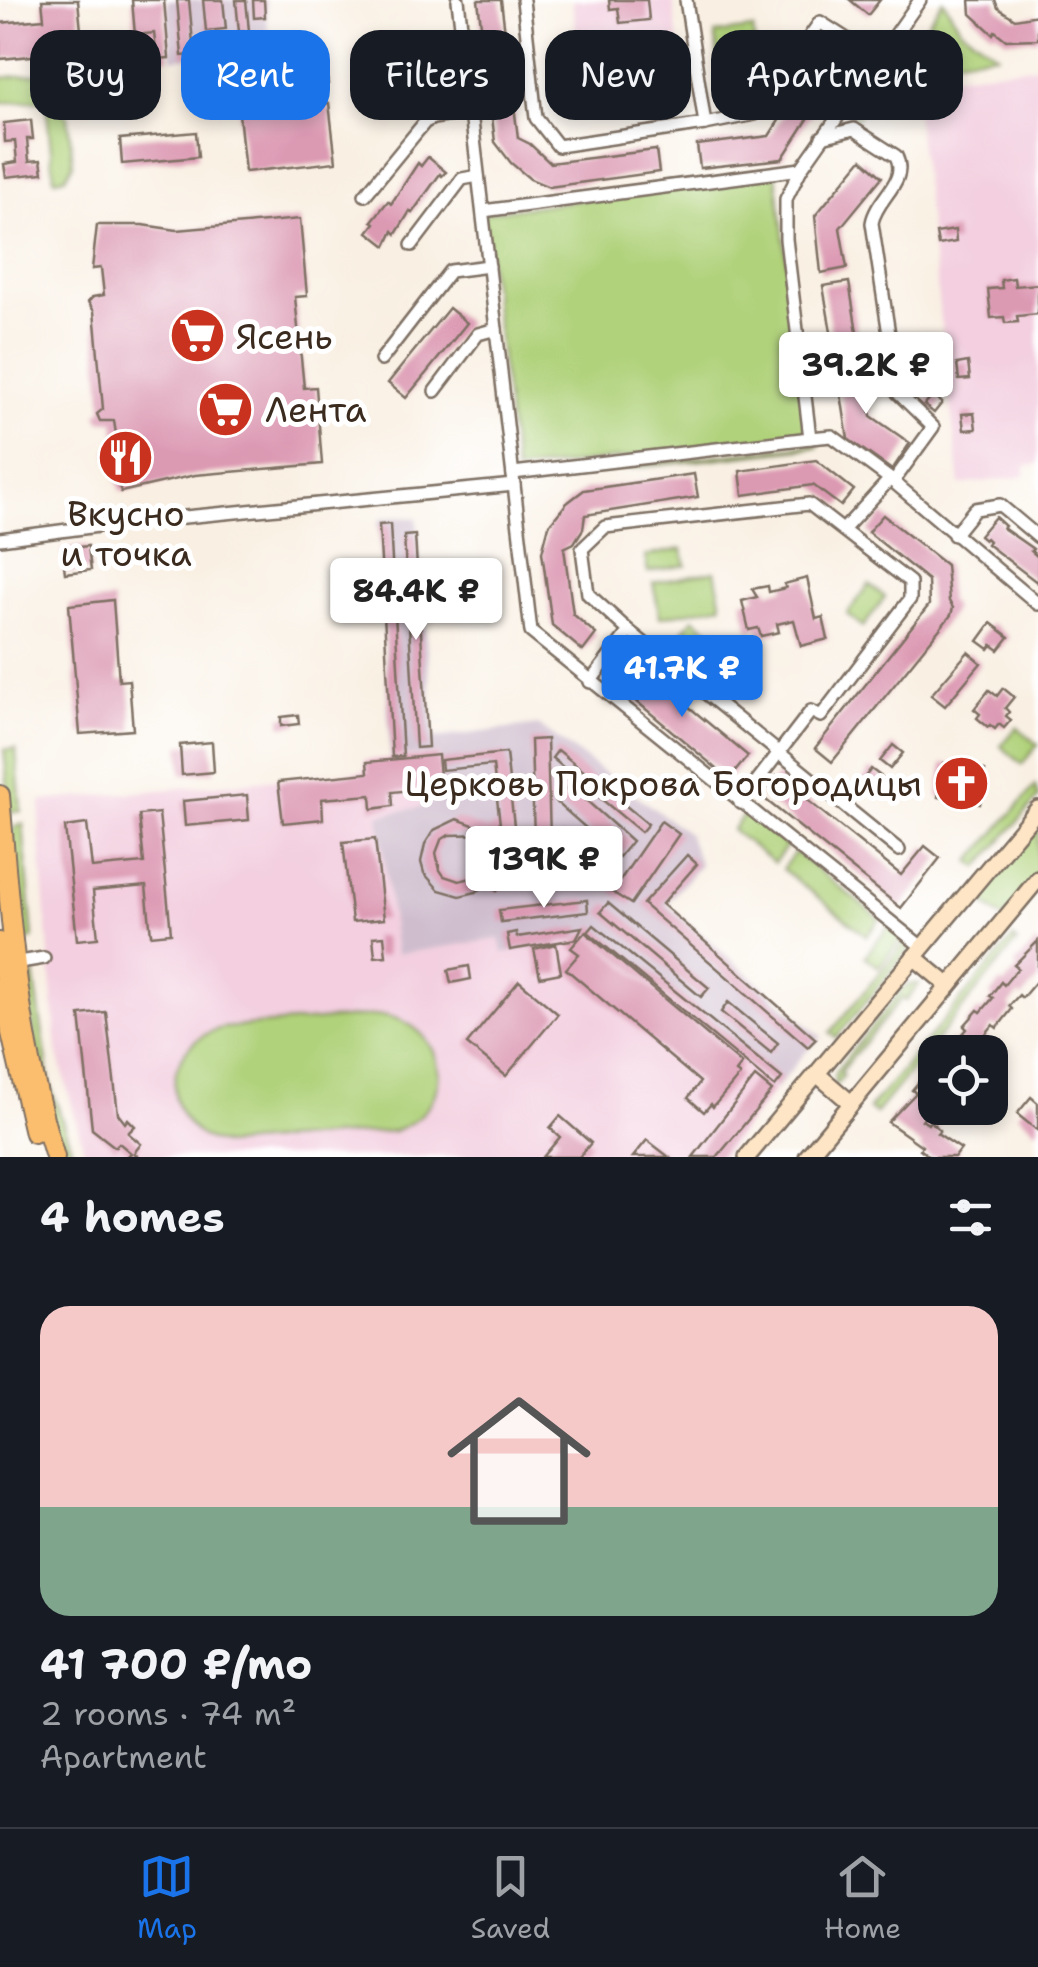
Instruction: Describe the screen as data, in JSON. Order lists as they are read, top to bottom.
{
  "places": {
    "supermarket": ["Ясень", "Лента"],
    "restaurant": ["Вкусно и точка"],
    "church": ["Церковь Покрова Богородицы"]
  },
  "page": {
    "chip": [
      "Buy",
      "Rent",
      "Filters",
      "New",
      "Apartment"
    ],
    "price": [
      "39.2K ₽",
      "84.4K ₽",
      "41.7K ₽",
      "139K ₽"
    ],
    "heading": "4 homes",
    "list": [
      {
        "name": "41 700 ₽/mo",
        "note": "2 rooms · 74 m² · Apartment"
      }
    ],
    "tabs": ["Map", "Saved", "Home"]
  }
}
